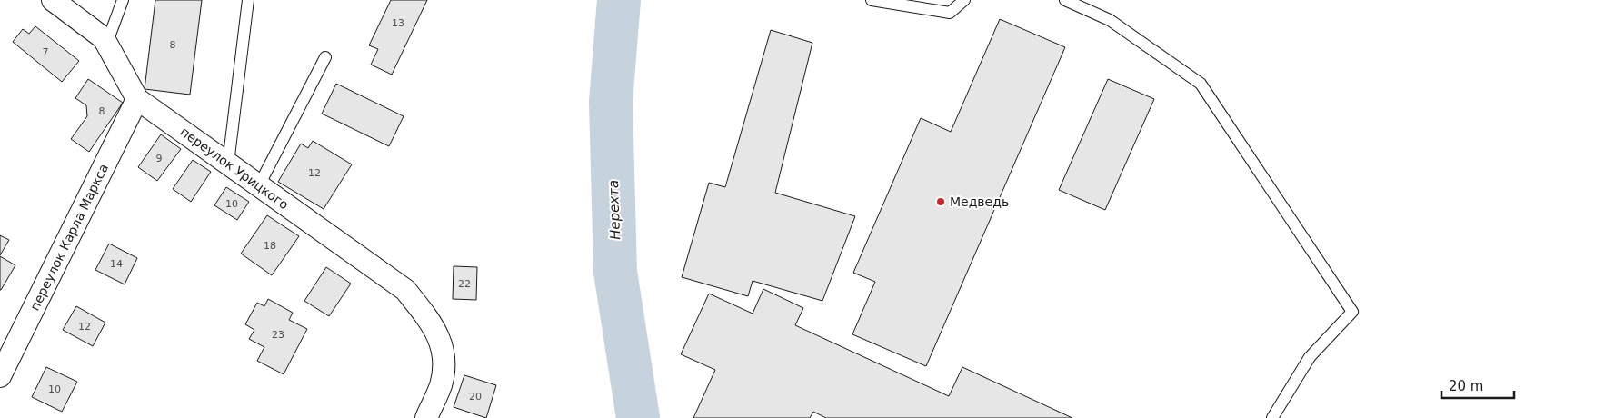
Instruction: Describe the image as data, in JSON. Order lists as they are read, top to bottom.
{
  "streets": {
    "street": ["переулок Урицкого", "переулок Карла Маркса"]
  },
  "crossings": [
    ["переулок Урицкого", "переулок Карла Маркса"]
  ],
  "water": ["Нерехта"],
  "places": ["Медведь"],
  "house_numbers": [
    "13",
    "8",
    "7",
    "8",
    "9",
    "12",
    "10",
    "18",
    "14",
    "22",
    "12",
    "23",
    "10",
    "20"
  ],
  "scale_bar": "20 m"
}
